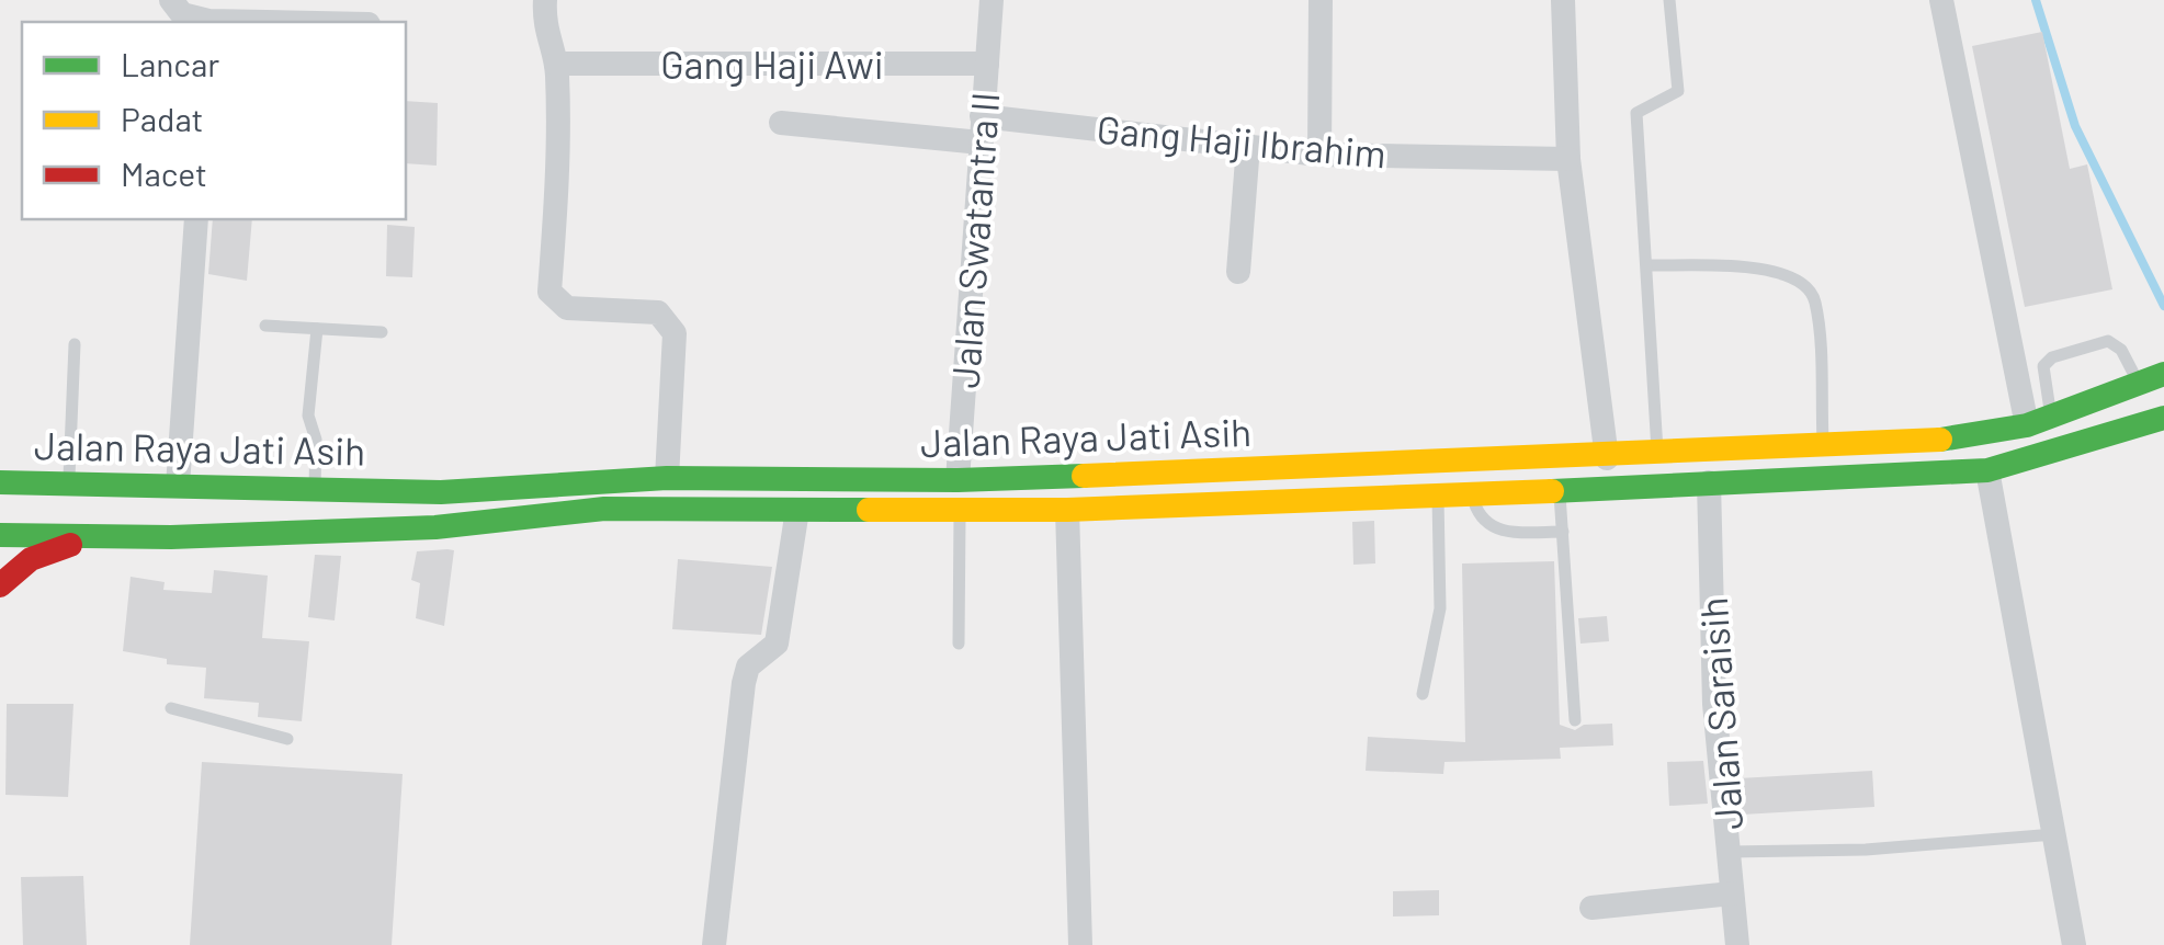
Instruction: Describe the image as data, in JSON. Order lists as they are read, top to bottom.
{
  "streets": {
    "main road": ["Jalan Raya Jati Asih"],
    "street": [
      "Gang Haji Awi",
      "Gang Haji Ibrahim",
      "Jalan Swatantra II",
      "Jalan Saraisih"
    ]
  },
  "crossings": [
    ["Gang Haji Awi", "Jalan Swatantra II"],
    ["Gang Haji Ibrahim", "Jalan Swatantra II"],
    ["Jalan Swatantra II", "Jalan Raya Jati Asih"],
    ["Jalan Raya Jati Asih", "Jalan Saraisih"]
  ],
  "legend": ["Lancar", "Padat", "Macet"]
}
